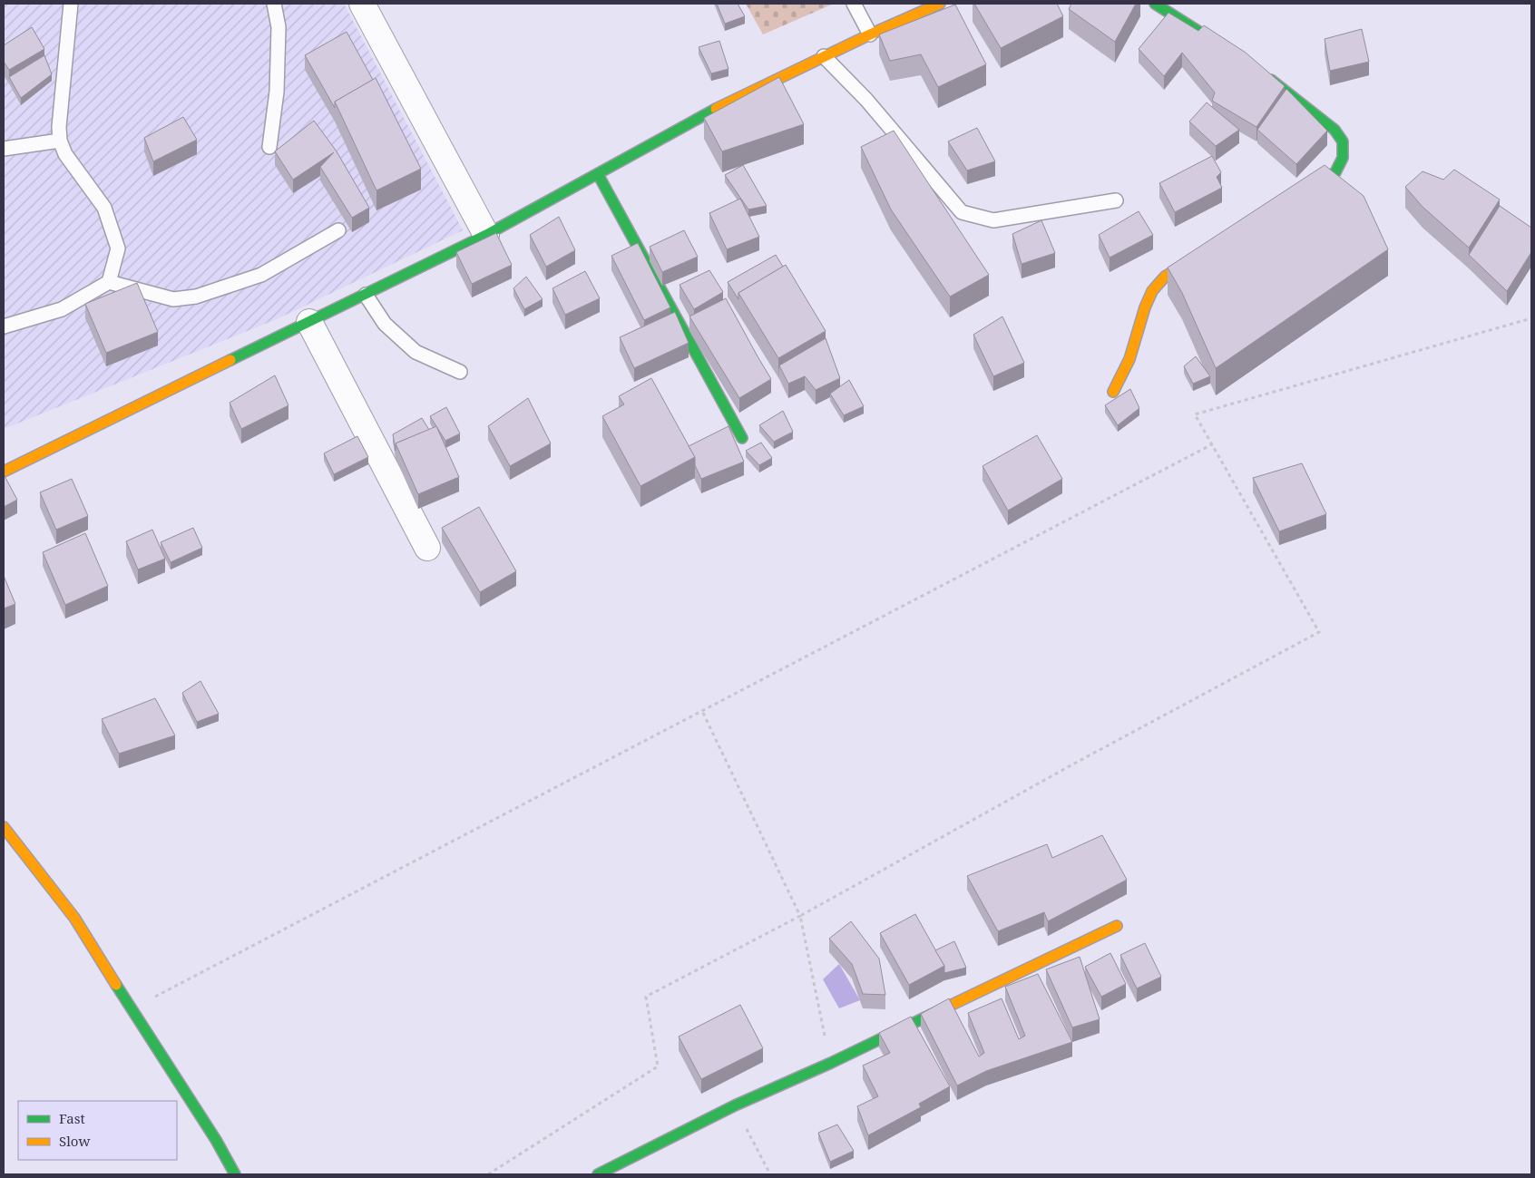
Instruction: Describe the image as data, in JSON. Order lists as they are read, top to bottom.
{
  "legend": ["Fast", "Slow"]
}
